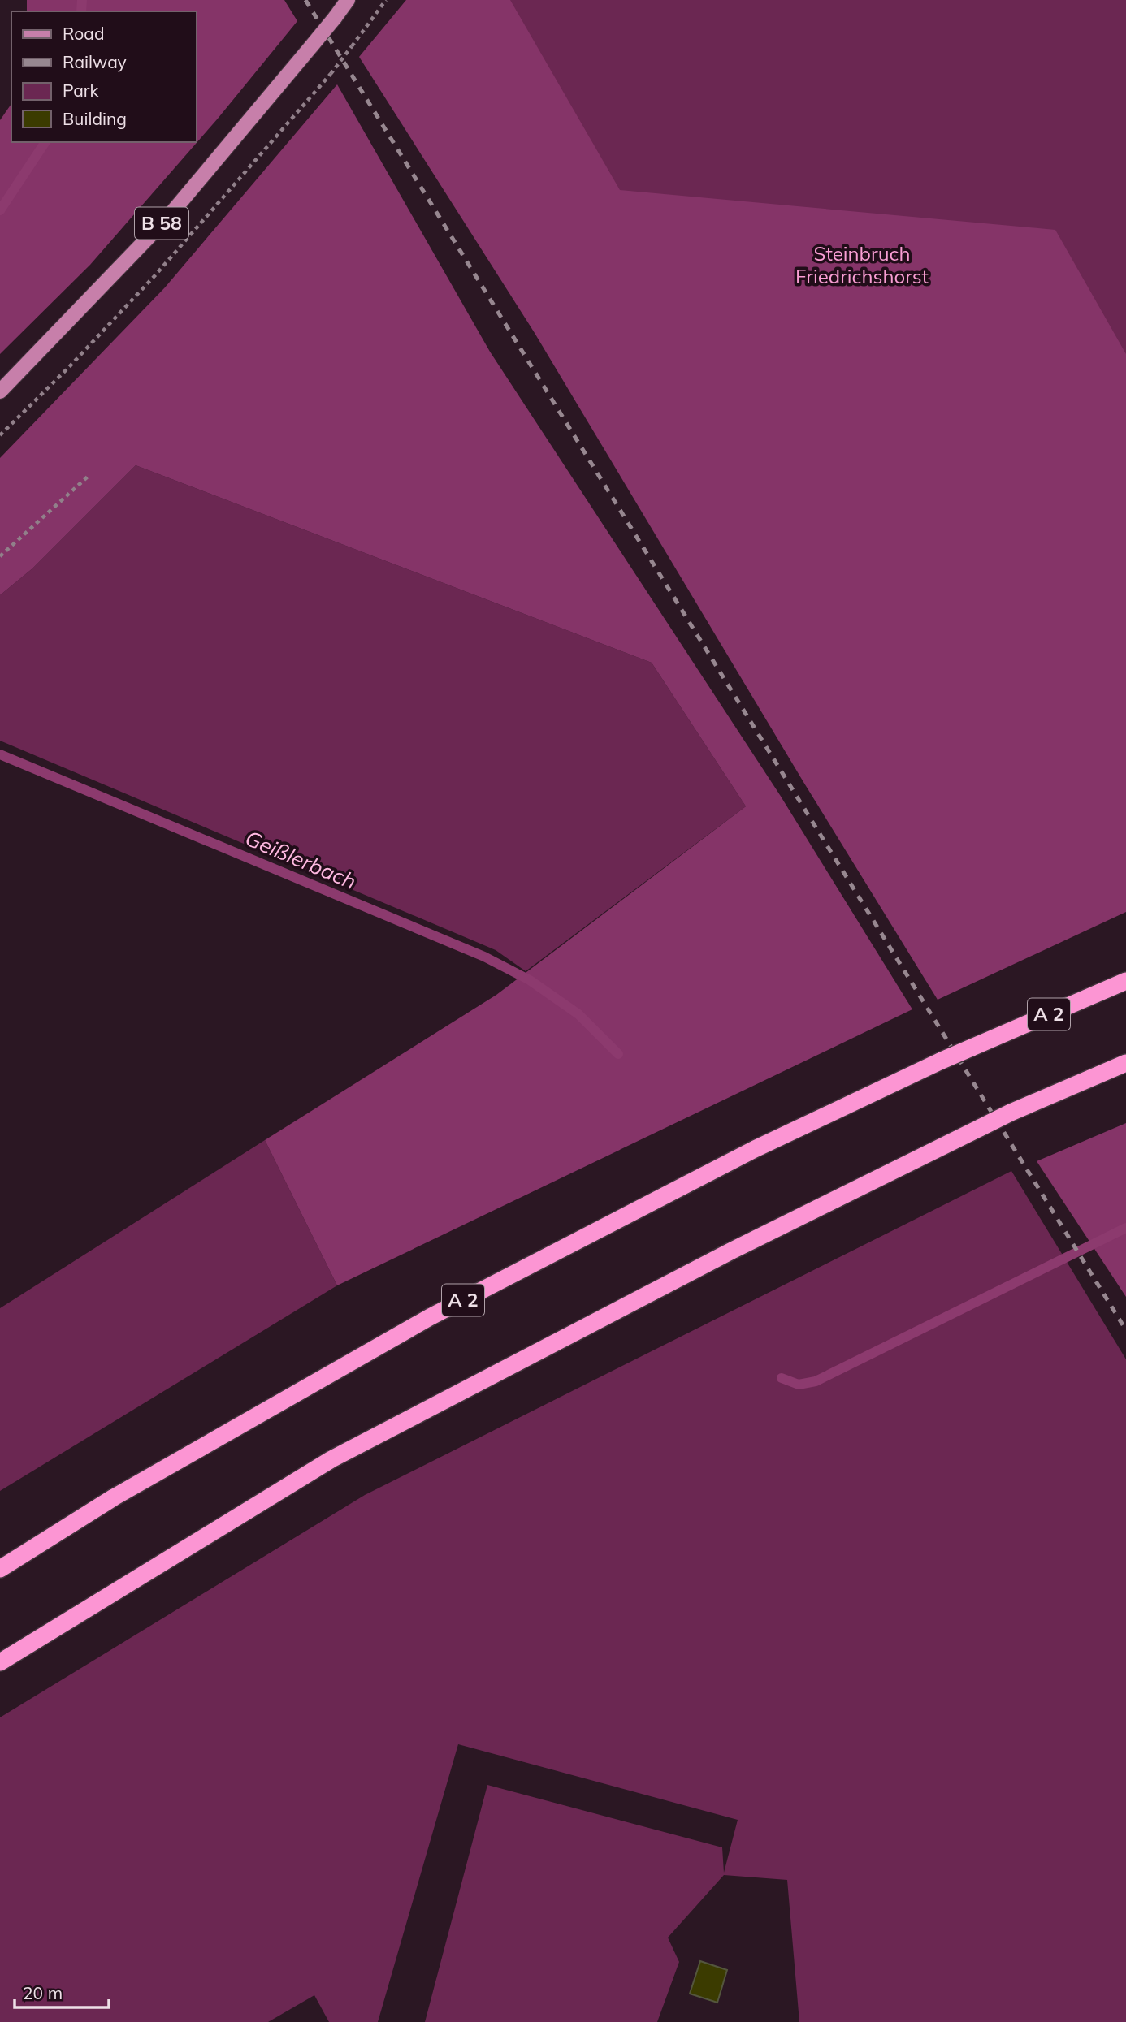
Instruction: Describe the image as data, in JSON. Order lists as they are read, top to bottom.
{
  "streets": {
    "highway": ["A 2"],
    "main road": ["B 58"]
  },
  "water": ["Geißlerbach"],
  "parks": ["Steinbruch Friedrichshorst"],
  "legend": [
    "Road",
    "Railway",
    "Park",
    "Building"
  ],
  "scale_bar": "20 m"
}
